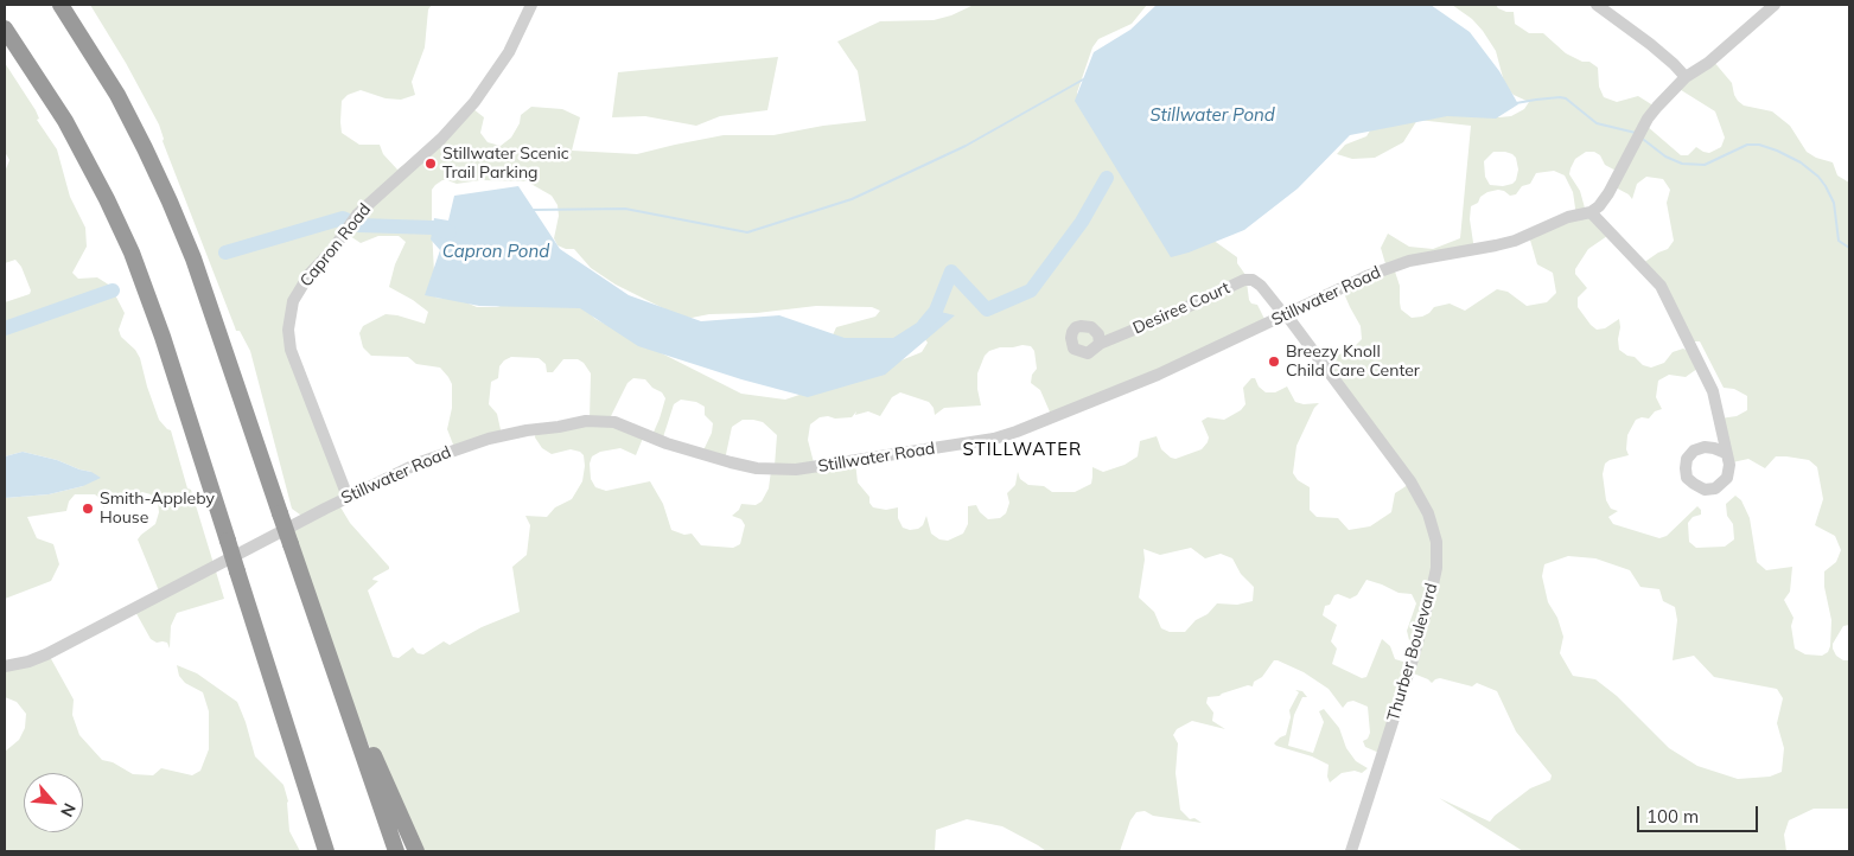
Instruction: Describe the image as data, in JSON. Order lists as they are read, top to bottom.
{
  "streets": {
    "street": [
      "Capron Road",
      "Stillwater Road",
      "Desiree Court",
      "Thurber Boulevard"
    ]
  },
  "crossings": [
    ["Capron Road", "Stillwater Road"],
    ["Stillwater Road", "Desiree Court"],
    ["Stillwater Road", "Thurber Boulevard"],
    ["Desiree Court", "Thurber Boulevard"]
  ],
  "districts": ["STILLWATER"],
  "water": ["Stillwater Pond", "Capron Pond"],
  "places": ["Stillwater Scenic Trail Parking", "Breezy Knoll Child Care Center", "Smith-Appleby House"],
  "scale_bar": "100 m",
  "north": "bottom right"
}
